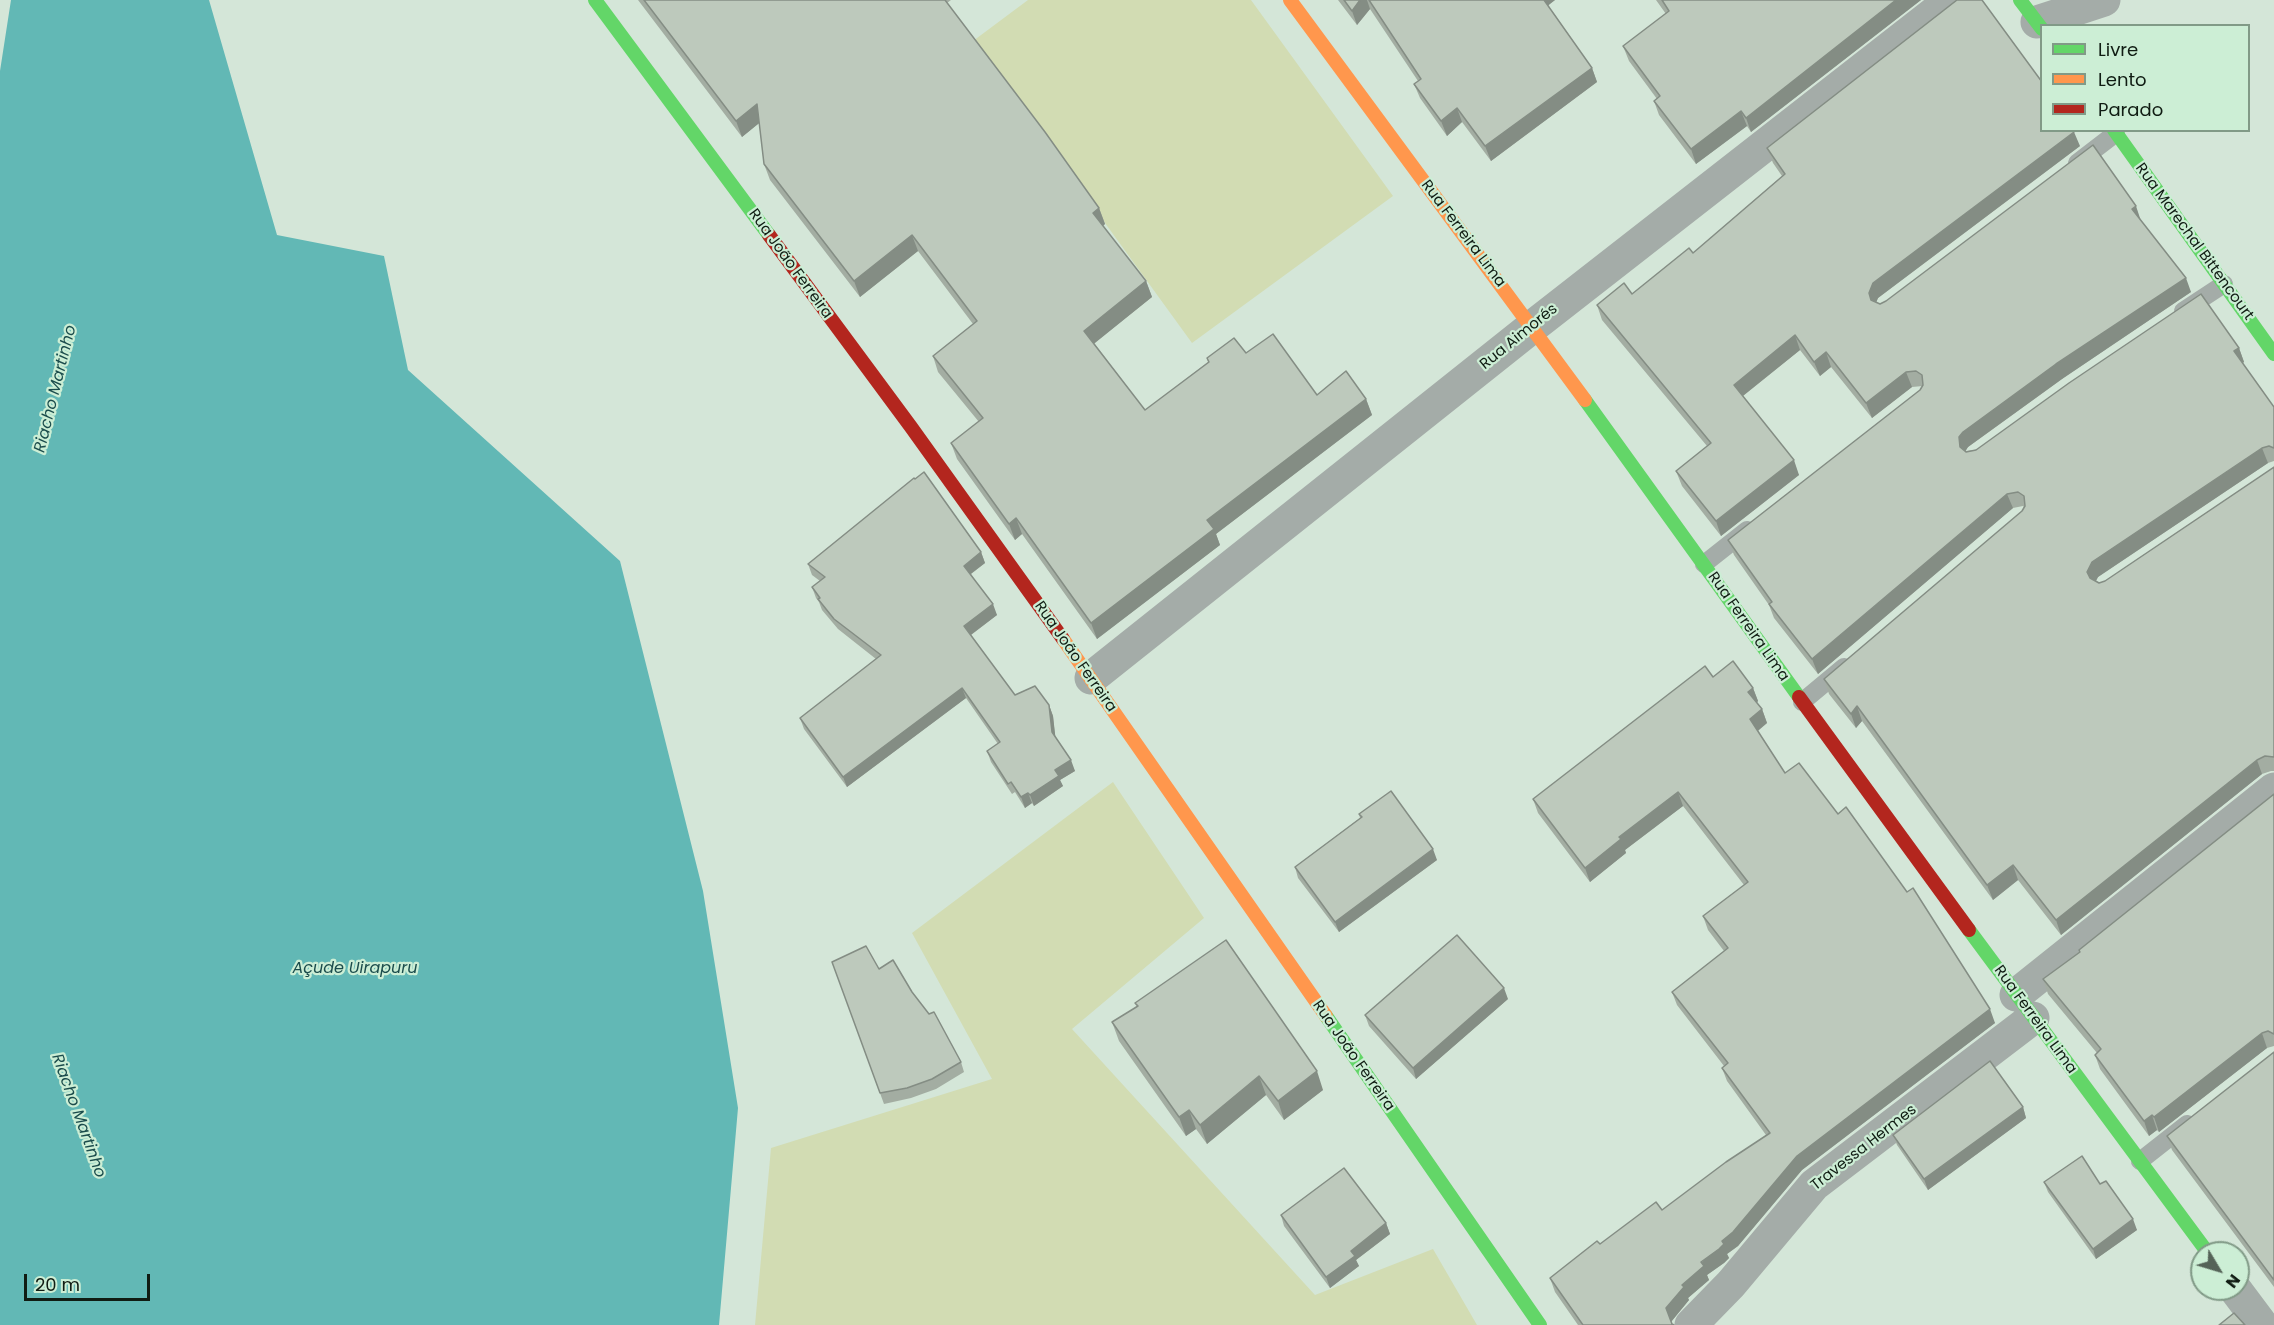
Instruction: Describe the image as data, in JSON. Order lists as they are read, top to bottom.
{
  "streets": {
    "street": [
      "Rua Ferreira Lima",
      "Rua Marechal Bittencourt",
      "Rua João Ferreira",
      "Rua Aimorés",
      "Travessa Hermes"
    ]
  },
  "crossings": [
    ["Rua Ferreira Lima", "Rua Aimorés"],
    ["Rua Ferreira Lima", "Travessa Hermes"],
    ["Rua João Ferreira", "Rua Aimorés"]
  ],
  "water": ["Riacho Martinho", "Açude Uirapuru"],
  "legend": ["Livre", "Lento", "Parado"],
  "scale_bar": "20 m",
  "north": "bottom right"
}
